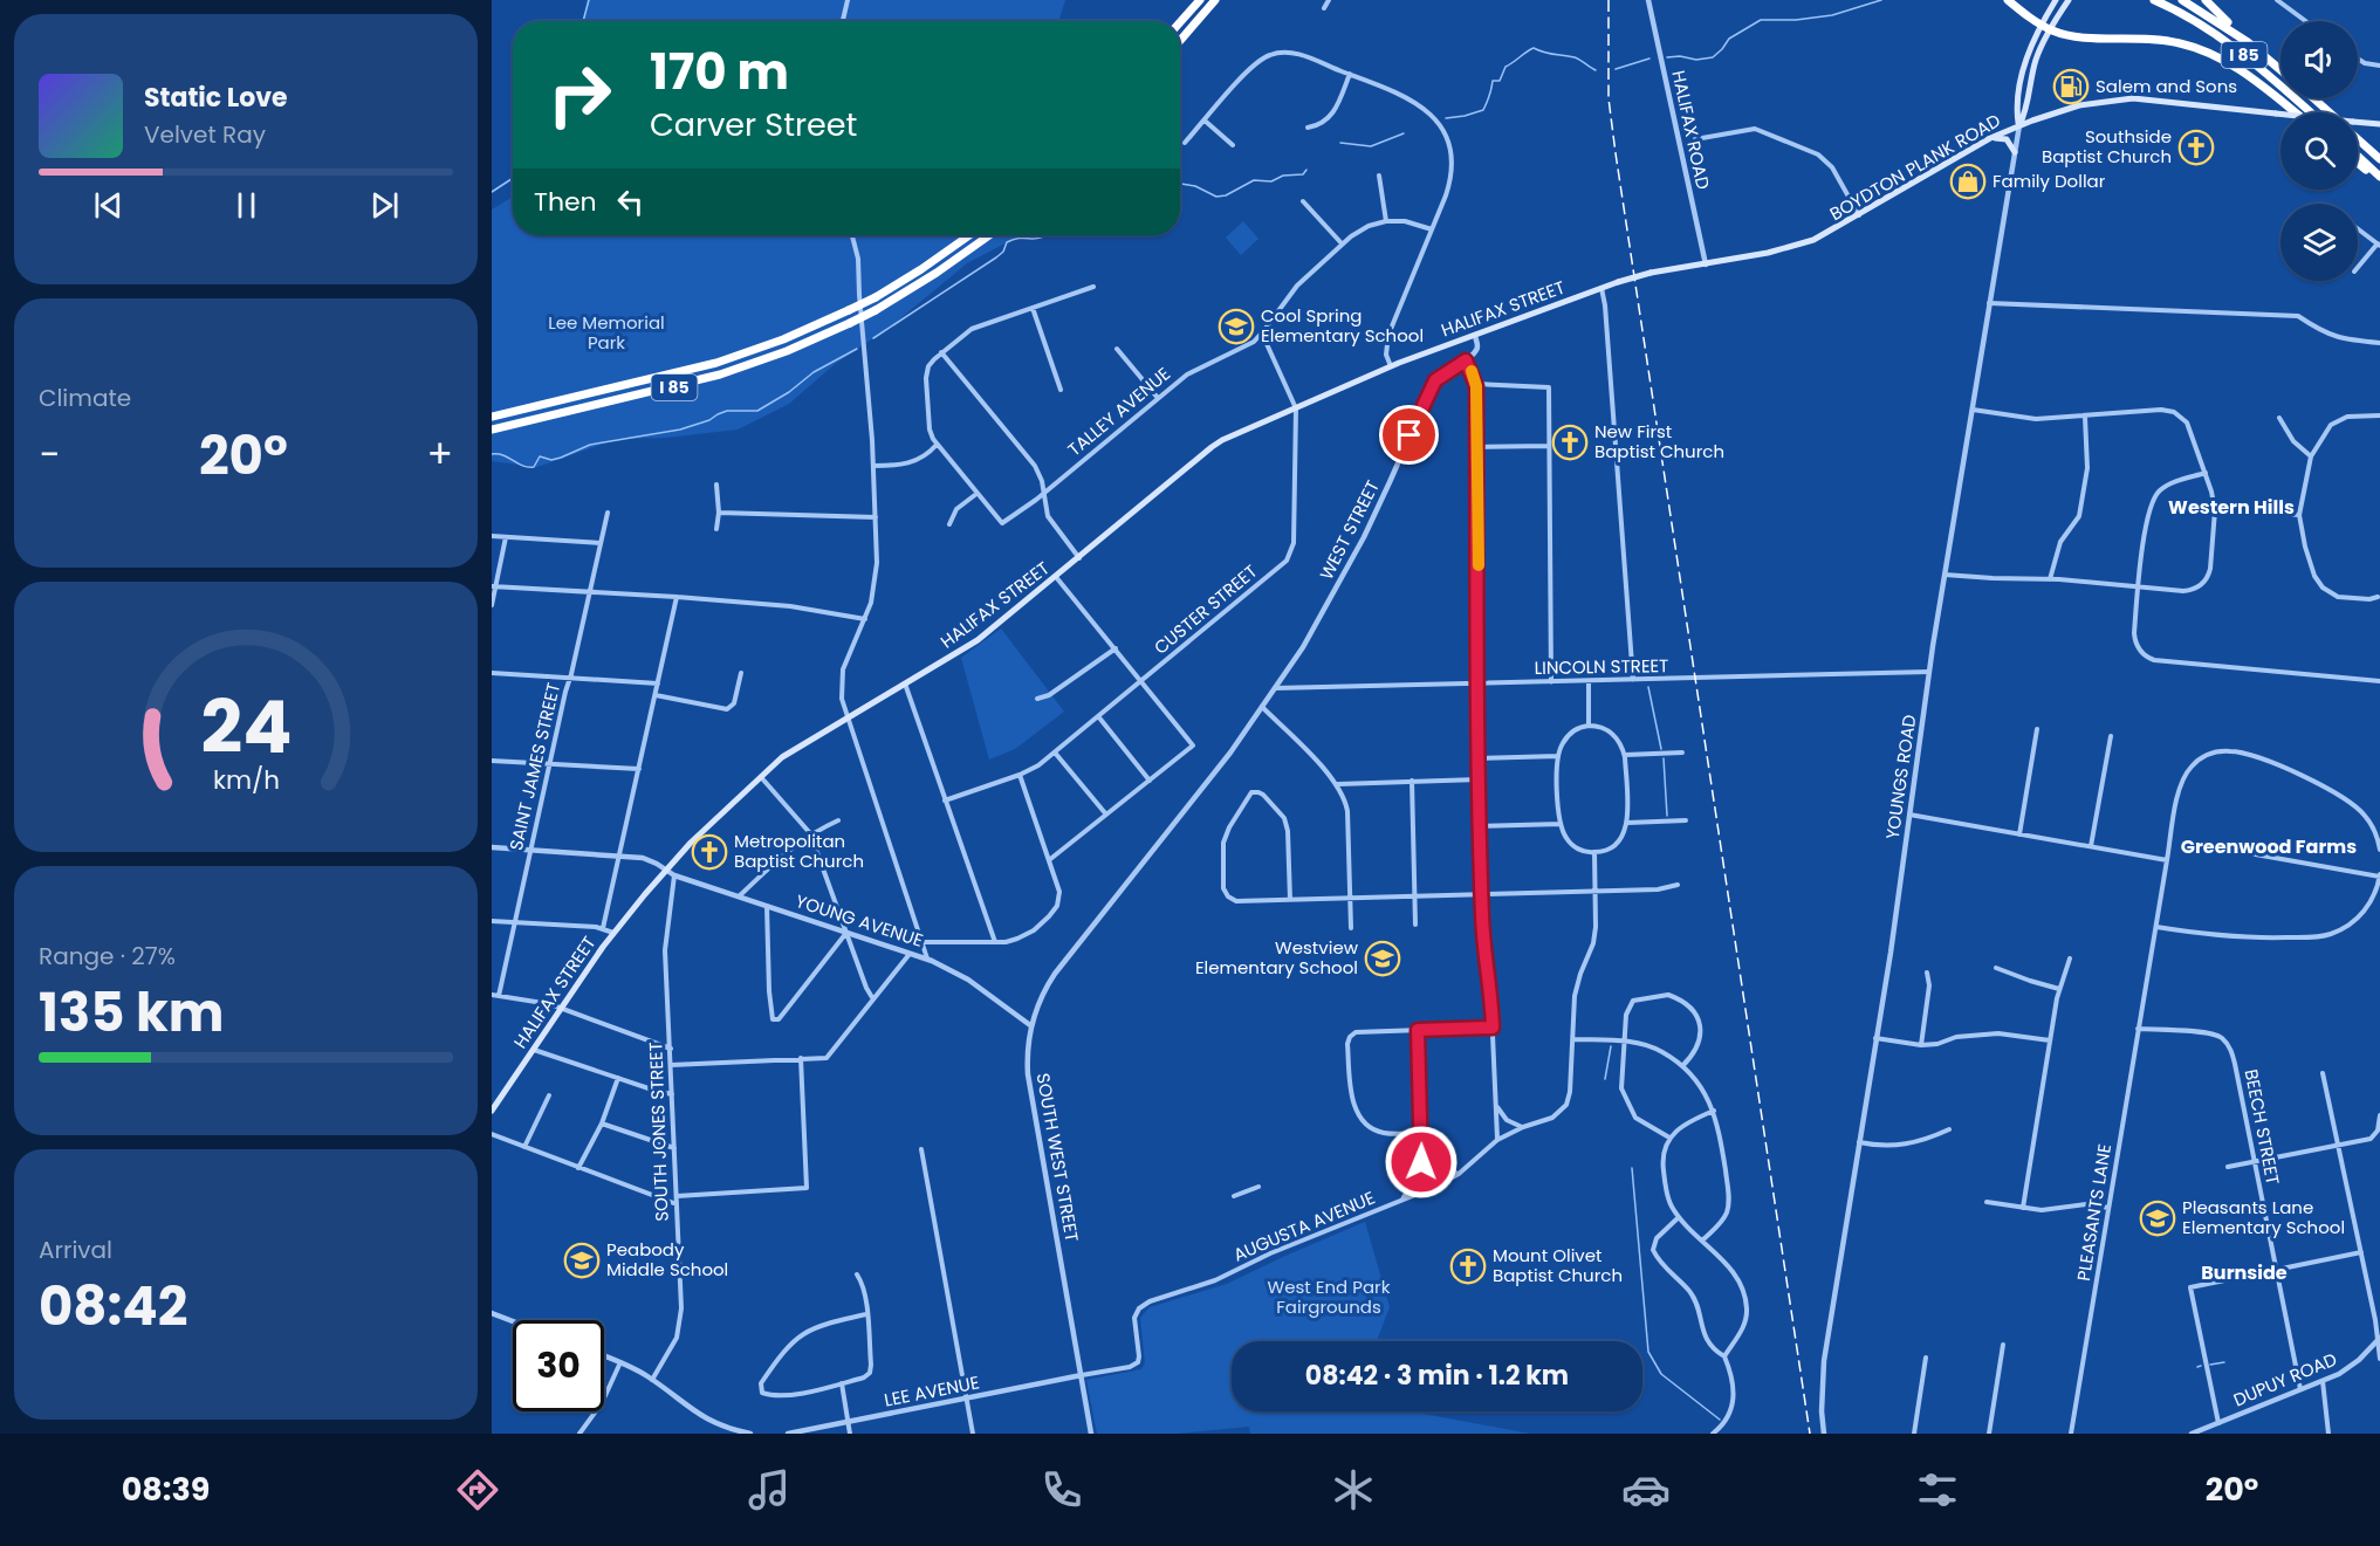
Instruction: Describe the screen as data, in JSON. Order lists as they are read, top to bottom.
{
  "streets": {
    "highway": ["I 85"],
    "main road": ["BOYDTON PLANK ROAD", "HALIFAX STREET"],
    "street": [
      "HALIFAX ROAD",
      "TALLEY AVENUE",
      "WEST STREET",
      "CUSTER STREET",
      "LINCOLN STREET",
      "SAINT JAMES STREET",
      "YOUNGS ROAD",
      "YOUNG AVENUE",
      "BEECH STREET",
      "SOUTH JONES STREET",
      "SOUTH WEST STREET",
      "PLEASANTS LANE",
      "AUGUSTA AVENUE",
      "DUPUY ROAD",
      "LEE AVENUE"
    ]
  },
  "crossings": [
    ["HALIFAX ROAD", "BOYDTON PLANK ROAD"],
    ["BOYDTON PLANK ROAD", "HALIFAX STREET"],
    ["BOYDTON PLANK ROAD", "YOUNGS ROAD"],
    ["HALIFAX STREET", "CUSTER STREET"],
    ["HALIFAX STREET", "YOUNG AVENUE"],
    ["TALLEY AVENUE", "CUSTER STREET"],
    ["WEST STREET", "LINCOLN STREET"],
    ["WEST STREET", "SOUTH WEST STREET"],
    ["LINCOLN STREET", "YOUNGS ROAD"],
    ["SAINT JAMES STREET", "YOUNG AVENUE"],
    ["YOUNG AVENUE", "SOUTH JONES STREET"],
    ["YOUNG AVENUE", "SOUTH WEST STREET"],
    ["BEECH STREET", "PLEASANTS LANE"],
    ["BEECH STREET", "DUPUY ROAD"],
    ["SOUTH WEST STREET", "AUGUSTA AVENUE"],
    ["SOUTH WEST STREET", "LEE AVENUE"],
    ["AUGUSTA AVENUE", "LEE AVENUE"]
  ],
  "districts": ["Western Hills", "Greenwood Farms", "Burnside"],
  "parks": ["Lee Memorial Park", "West End Park Fairgrounds"],
  "places": {
    "fuel station": ["Salem and Sons"],
    "church": [
      "Southside Baptist Church",
      "New First Baptist Church",
      "Metropolitan Baptist Church",
      "Mount Olivet Baptist Church"
    ],
    "shop": ["Family Dollar"],
    "school or university": [
      "Cool Spring Elementary School",
      "Westview Elementary School",
      "Pleasants Lane Elementary School",
      "Peabody Middle School"
    ]
  },
  "page": {
    "turn": ["170 m", "Carver Street"],
    "song": ["Static Love", "Velvet Ray"],
    "then": "Then",
    "tile": [
      "Climate",
      ["Range · 27%", "135 km"],
      ["Arrival", "08:42"]
    ],
    "heat": ["−", "20°", "+"],
    "limit": "30",
    "trip": "08:42 · 3 min · 1.2 km",
    "tabs": ["08:39", "20°"],
    "gauge": ["24", "km/h"]
  }
}
